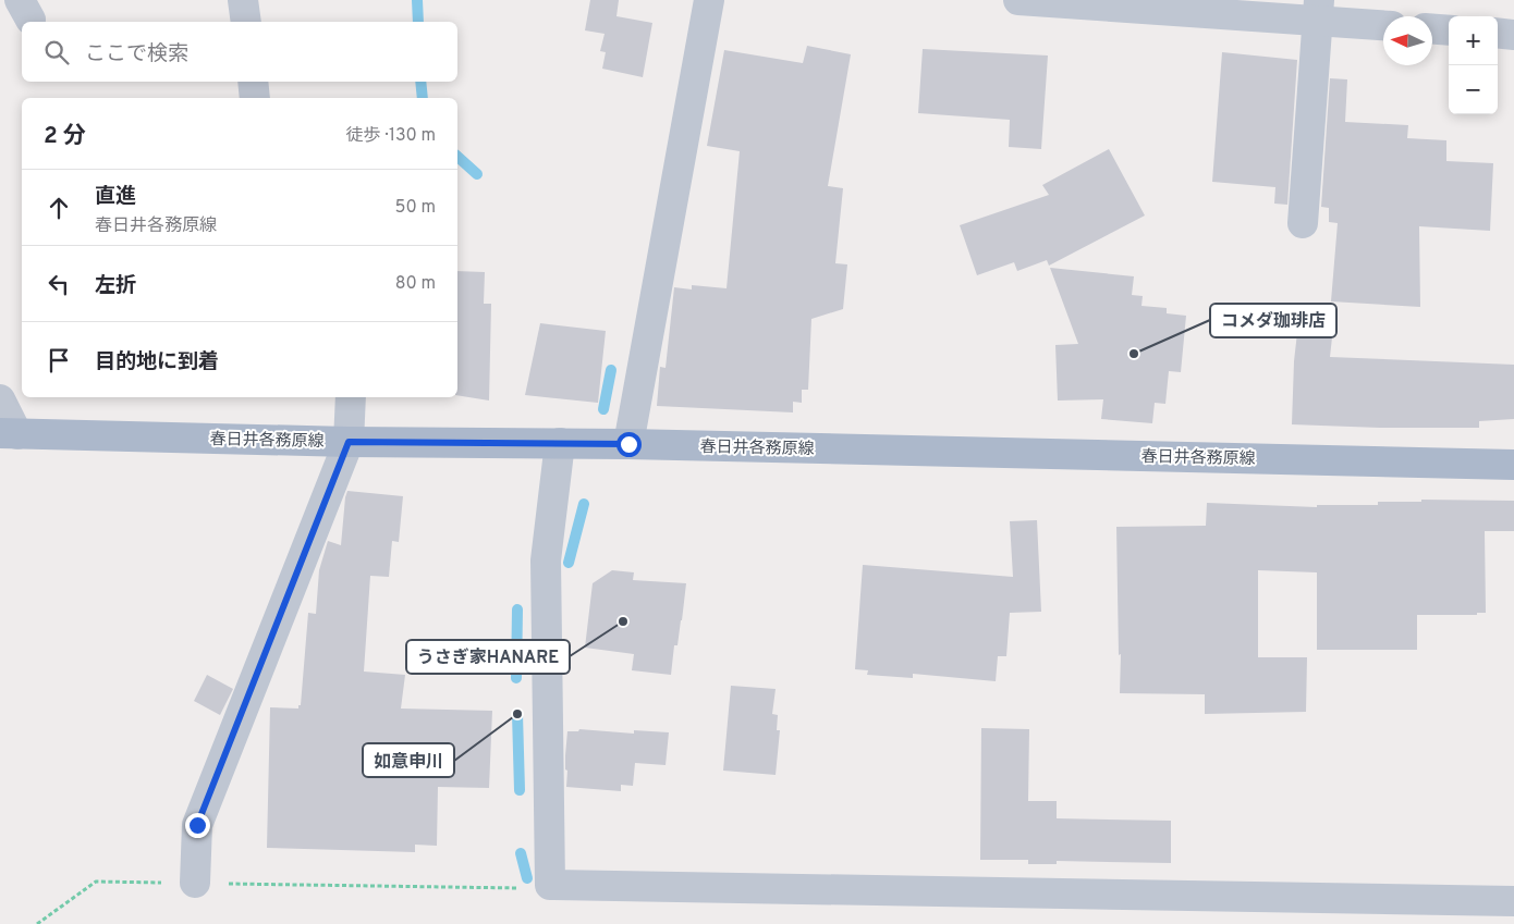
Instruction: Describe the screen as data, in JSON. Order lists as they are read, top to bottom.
{
  "streets": {
    "main road": ["春日井各務原線"]
  },
  "places": ["コメダ珈琲店", "うさぎ家HANARE", "如意申川"],
  "north": "left",
  "page": {
    "map_buttons": ["+", "−"],
    "search": "ここで検索",
    "heading": ["2 分", "徒歩 · 130 m"],
    "list": [
      ["直進", "春日井各務原線", "50 m"],
      ["左折", "80 m"],
      "目的地に到着"
    ]
  }
}
